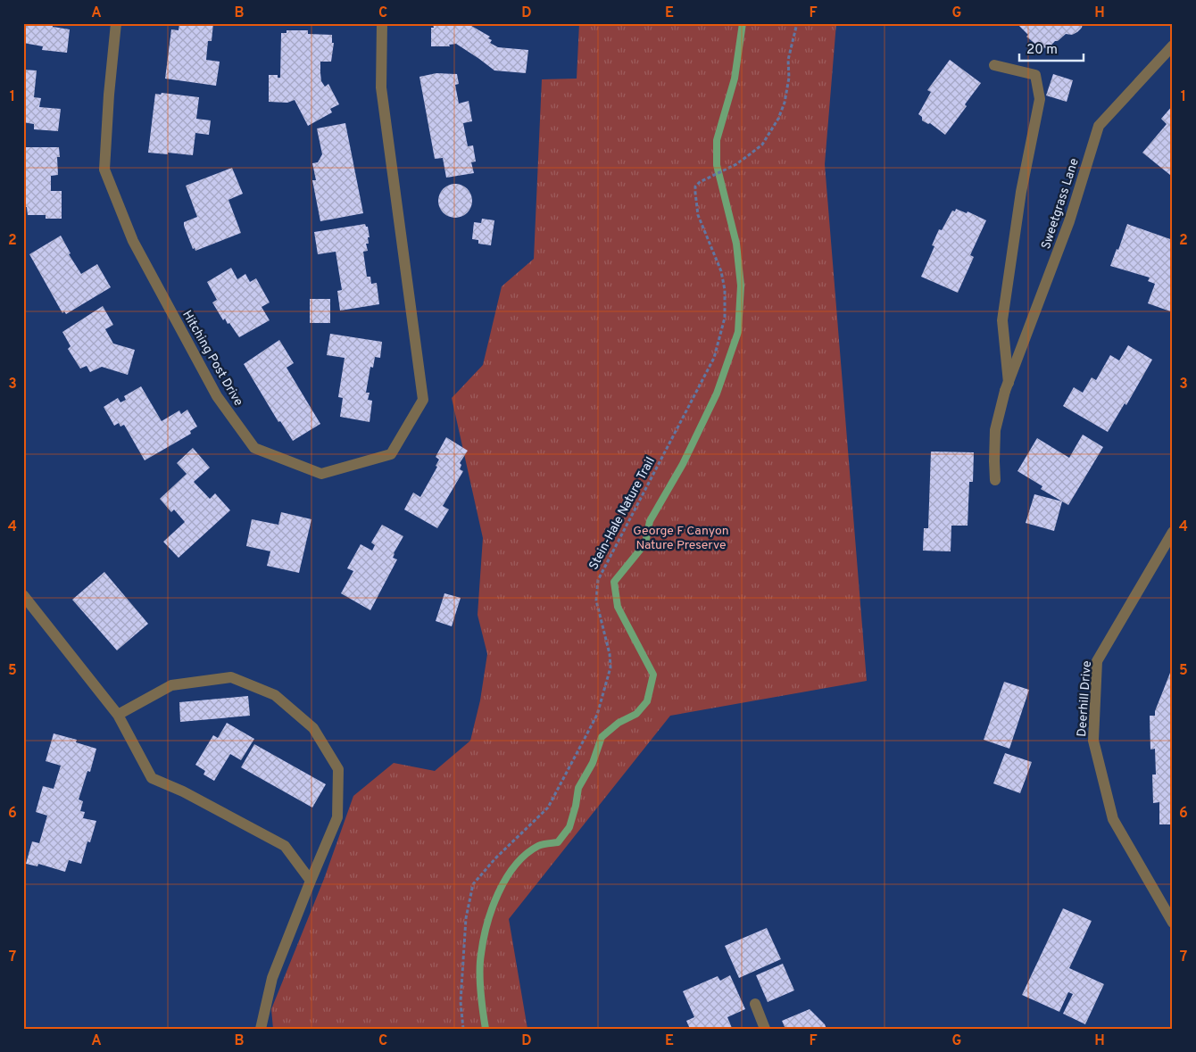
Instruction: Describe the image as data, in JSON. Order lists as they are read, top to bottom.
{
  "streets": {
    "street": ["Sweetgrass Lane", "Hitching Post Drive", "Deerhill Drive"],
    "path": ["Stein-Hale Nature Trail"]
  },
  "parks": ["George F Canyon Nature Preserve"],
  "scale_bar": "20 m",
  "grid": {
    "columns": [
      "A",
      "B",
      "C",
      "D",
      "E",
      "F",
      "G",
      "H"
    ],
    "rows": [
      "1",
      "2",
      "3",
      "4",
      "5",
      "6",
      "7"
    ]
  }
}
